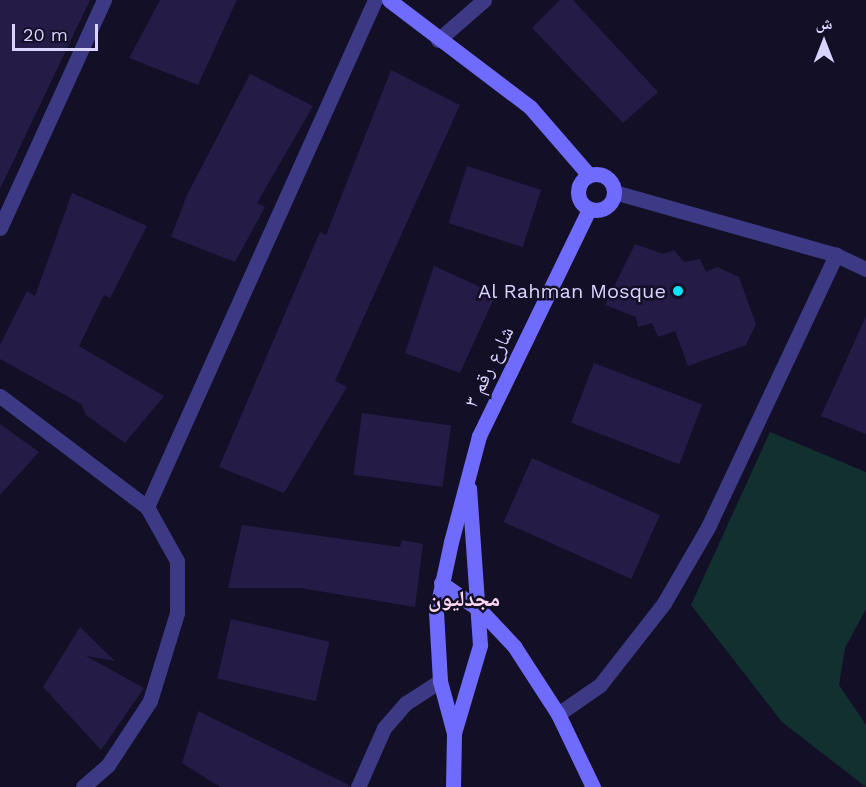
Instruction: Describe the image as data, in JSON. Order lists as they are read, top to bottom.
{
  "streets": {
    "street": ["شارع رقم ٣"]
  },
  "districts": ["مجدليون"],
  "places": ["Al Rahman Mosque"],
  "scale_bar": "20 m",
  "north": "top"
}
